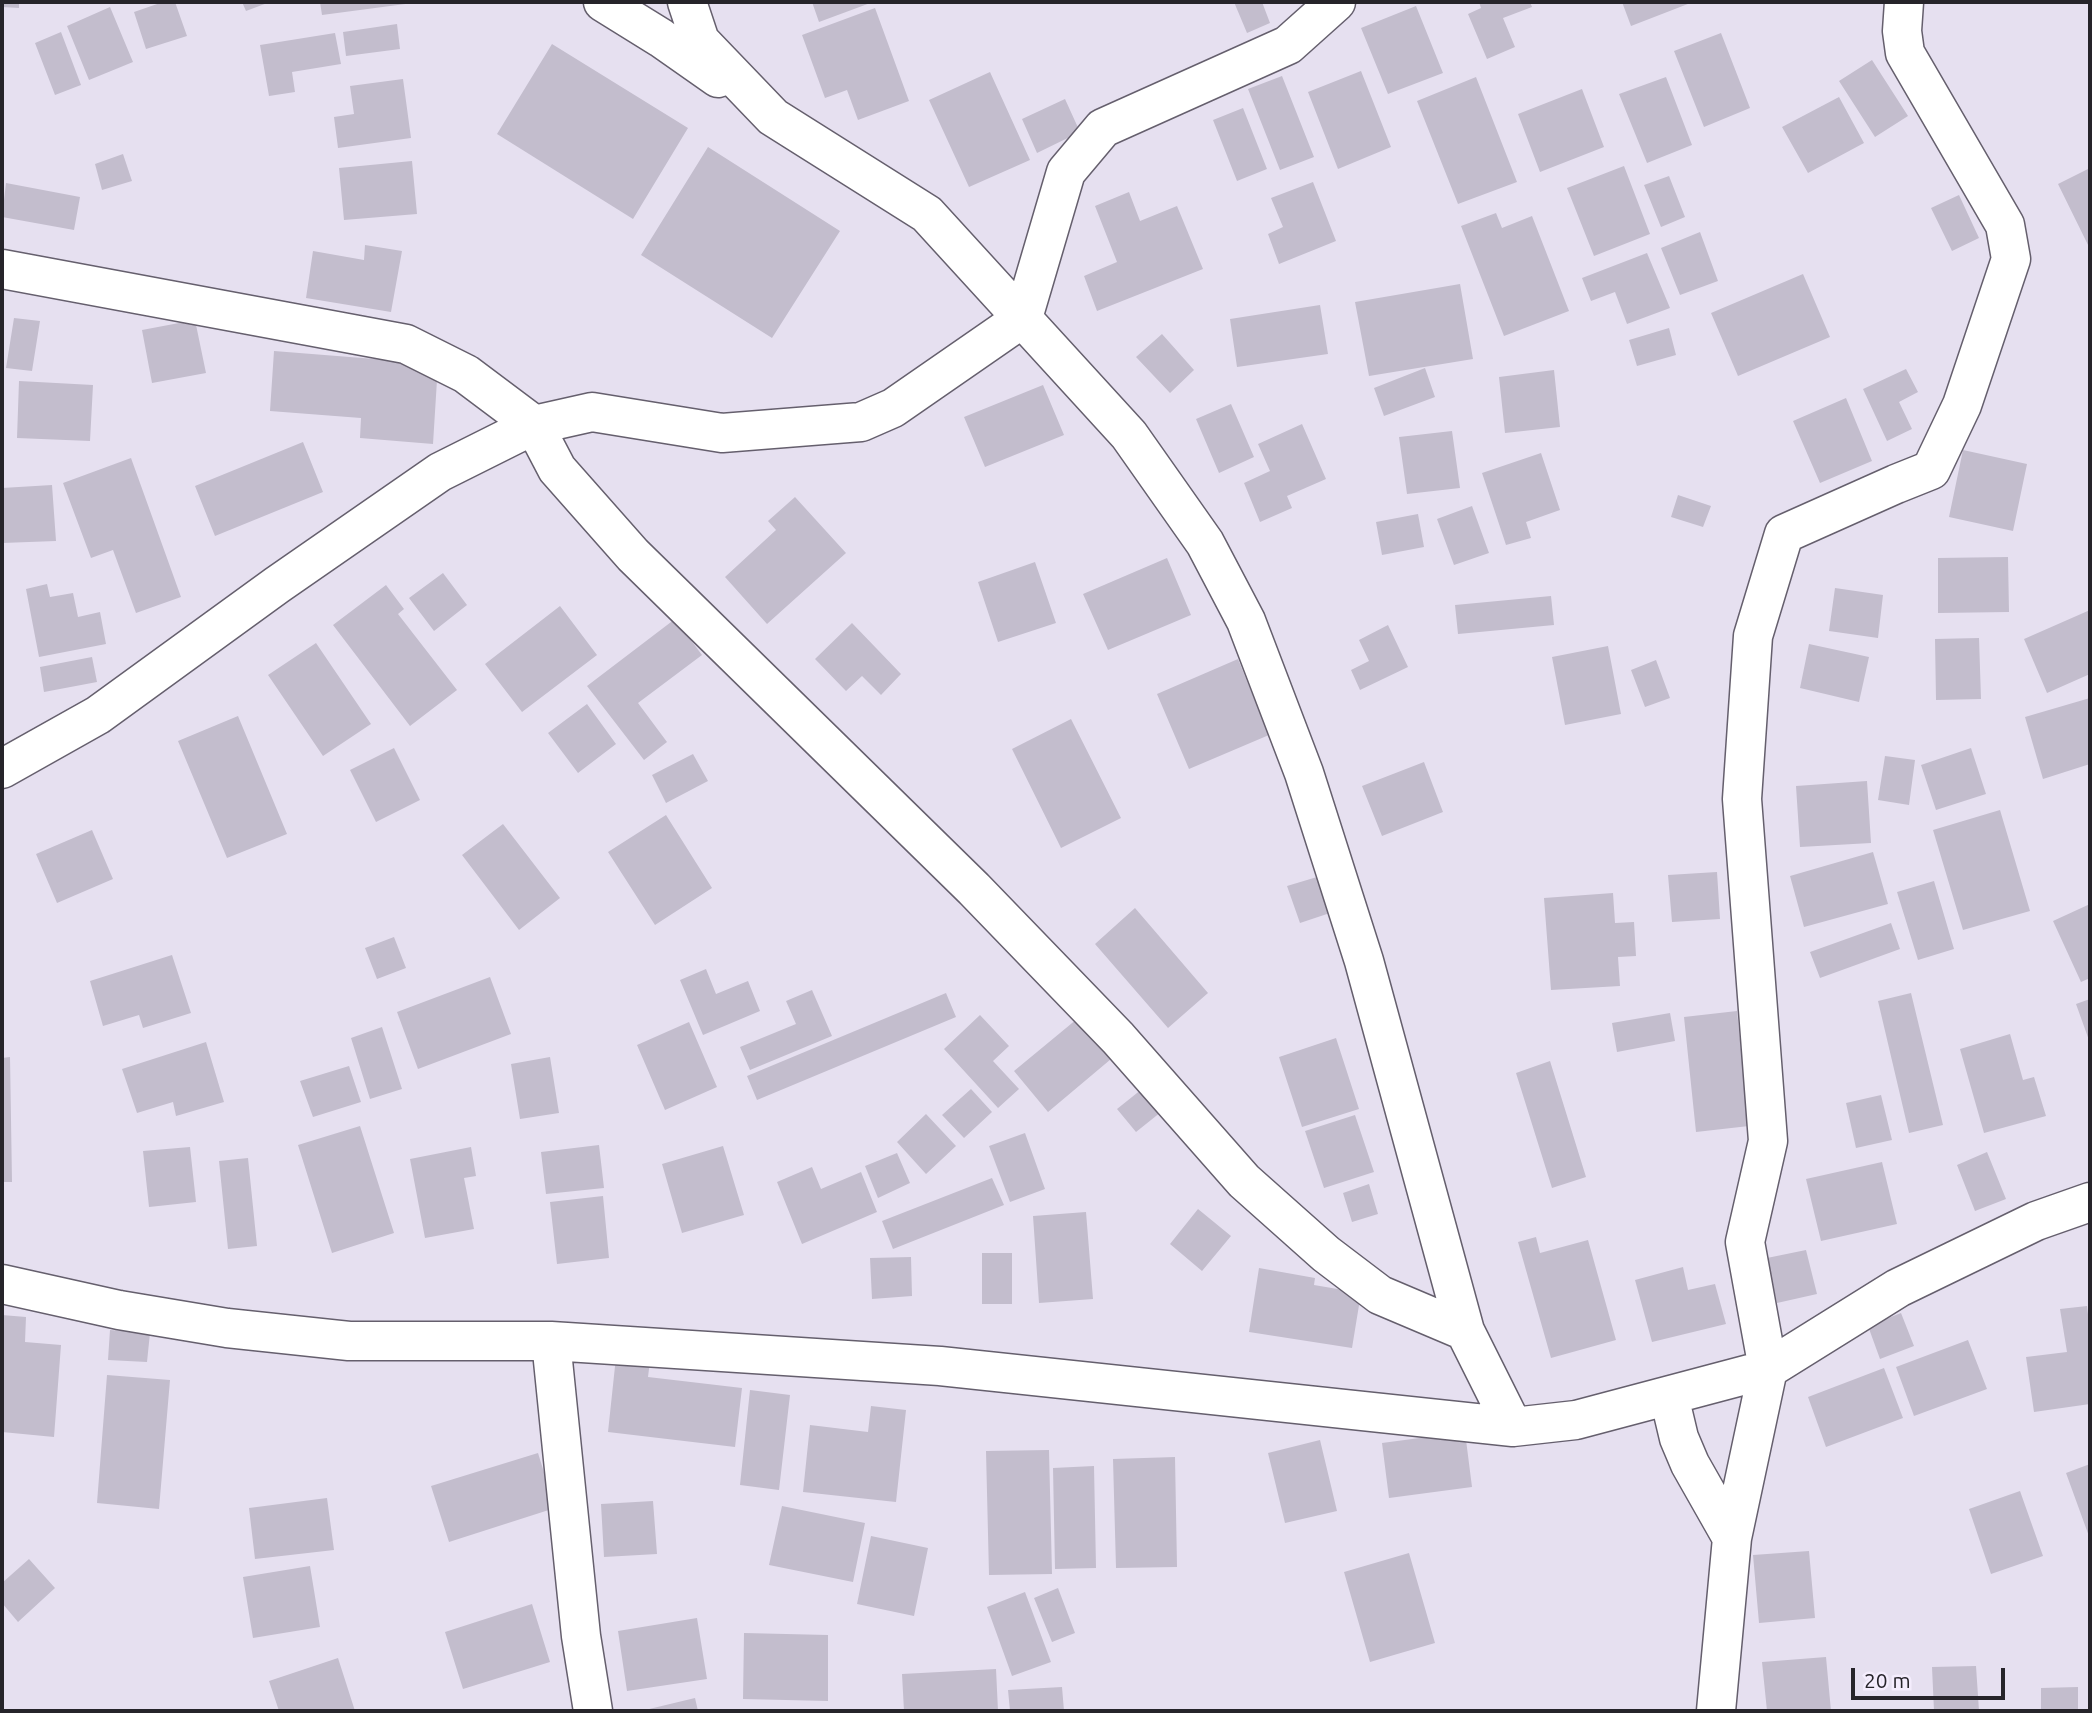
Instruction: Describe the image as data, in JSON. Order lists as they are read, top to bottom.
{
  "scale_bar": "20 m"
}
